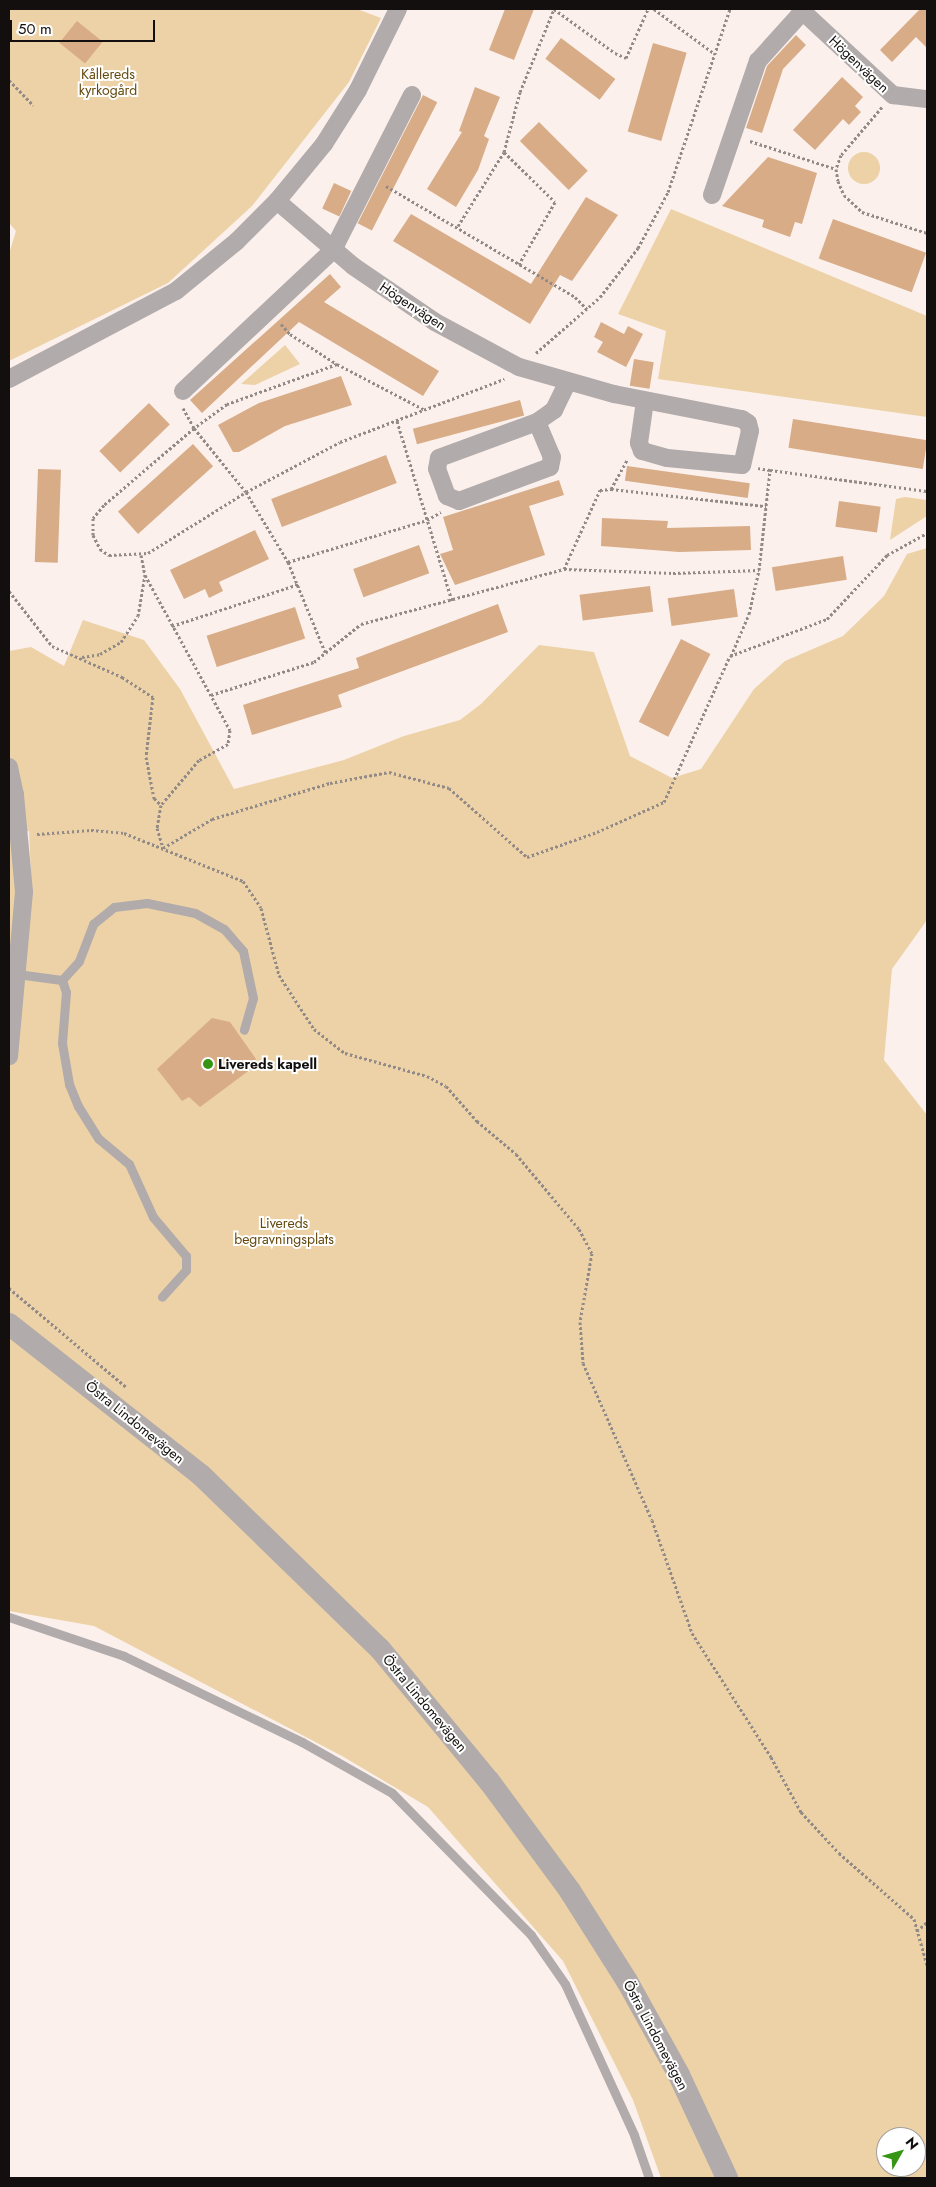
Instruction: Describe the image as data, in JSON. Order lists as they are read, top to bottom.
{
  "streets": {
    "street": ["Högenvägen", "Östra Lindomevägen"]
  },
  "parks": ["Kållereds kyrkogård", "Livereds begravningsplats"],
  "places": ["Livereds kapell"],
  "scale_bar": "50 m",
  "north": "top right"
}
